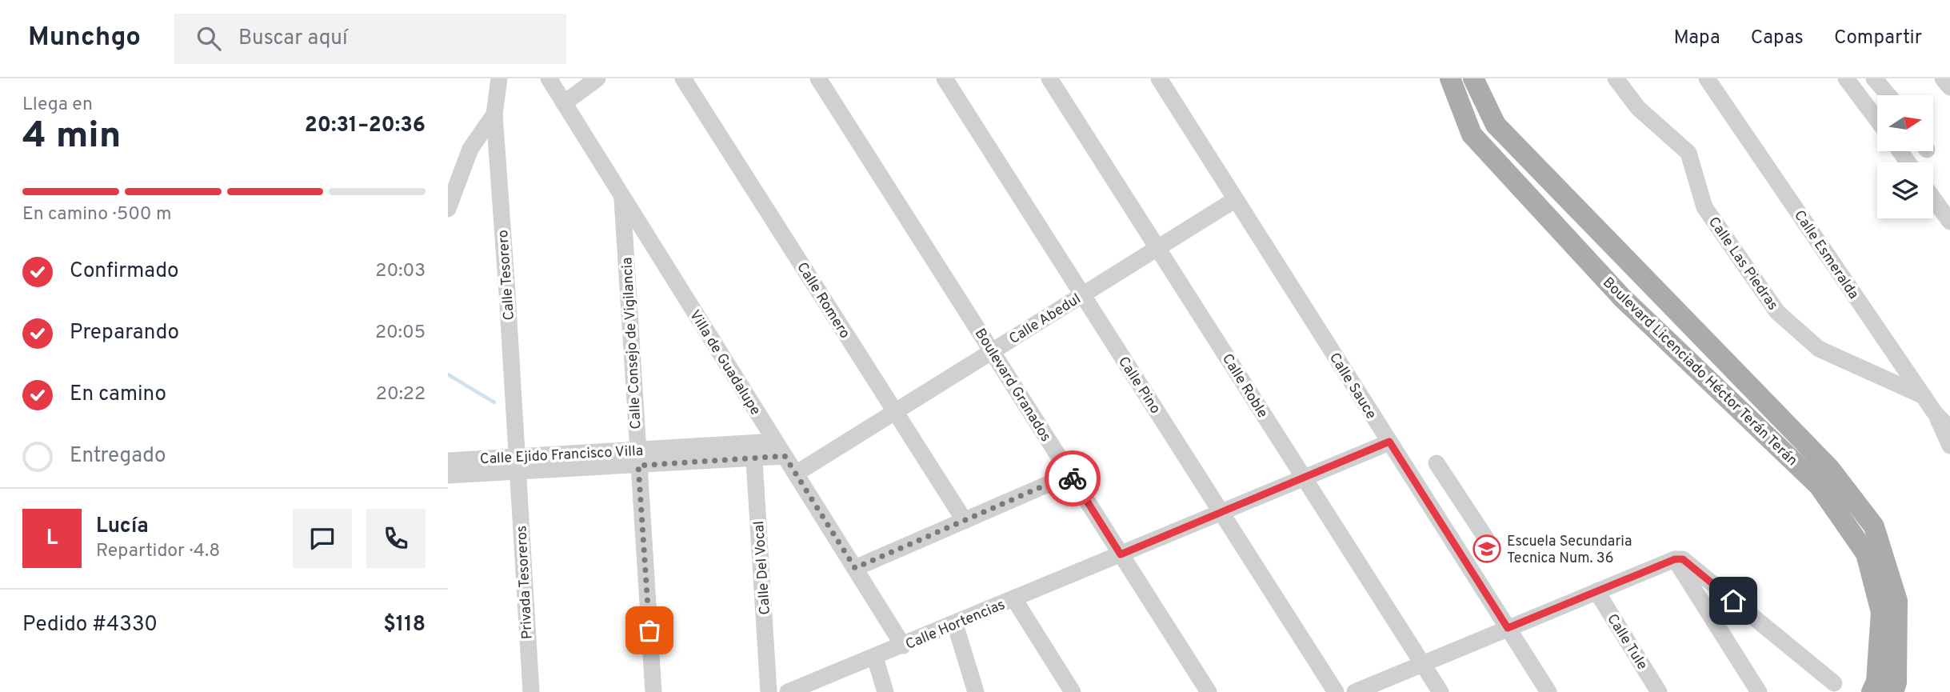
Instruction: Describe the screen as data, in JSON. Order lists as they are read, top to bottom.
{
  "streets": {
    "main road": ["Boulevard Licenciado Héctor Terán Terán"],
    "street": [
      "Calle Esmeralda",
      "Calle Las Piedras",
      "Calle Tesorero",
      "Calle Romero",
      "Calle Abedul",
      "Calle Consejo de Vigilancia",
      "Villa de Guadalupe",
      "Boulevard Granados",
      "Calle Pino",
      "Calle Roble",
      "Calle Sauce",
      "Calle Ejido Francisco Villa",
      "Calle Del Vocal",
      "Privada Tesoreros",
      "Calle Hortencias",
      "Calle Tule"
    ]
  },
  "crossings": [
    ["Calle Esmeralda", "Calle Las Piedras"],
    ["Calle Tesorero", "Calle Ejido Francisco Villa"],
    ["Calle Tesorero", "Privada Tesoreros"],
    ["Calle Romero", "Calle Abedul"],
    ["Calle Abedul", "Villa de Guadalupe"],
    ["Calle Abedul", "Boulevard Granados"],
    ["Calle Abedul", "Calle Pino"],
    ["Calle Abedul", "Calle Roble"],
    ["Calle Abedul", "Calle Sauce"],
    ["Calle Consejo de Vigilancia", "Villa de Guadalupe"],
    ["Calle Consejo de Vigilancia", "Calle Ejido Francisco Villa"],
    ["Villa de Guadalupe", "Calle Ejido Francisco Villa"],
    ["Villa de Guadalupe", "Calle Hortencias"],
    ["Boulevard Granados", "Calle Hortencias"],
    ["Calle Pino", "Calle Hortencias"],
    ["Calle Roble", "Calle Hortencias"],
    ["Calle Sauce", "Calle Hortencias"],
    ["Calle Ejido Francisco Villa", "Calle Del Vocal"],
    ["Calle Ejido Francisco Villa", "Privada Tesoreros"]
  ],
  "places": {
    "school or university": ["Escuela Secundaria Tecnica Num. 36"]
  },
  "north": "right",
  "page": {
    "header": "Munchgo",
    "search": "Buscar aquí",
    "nav": ["Mapa", "Capas", "Compartir"],
    "heading": ["4 min", "Llega en", "20:31–20:36"],
    "panel": [
      "Lucía",
      "Repartidor · 4.8",
      "Pedido #4330",
      "$118"
    ],
    "bar": "En camino · 500 m",
    "list": [
      ["Confirmado", "20:03"],
      ["Preparando", "20:05"],
      ["En camino", "20:22"],
      "Entregado"
    ],
    "round": "L"
  }
}
